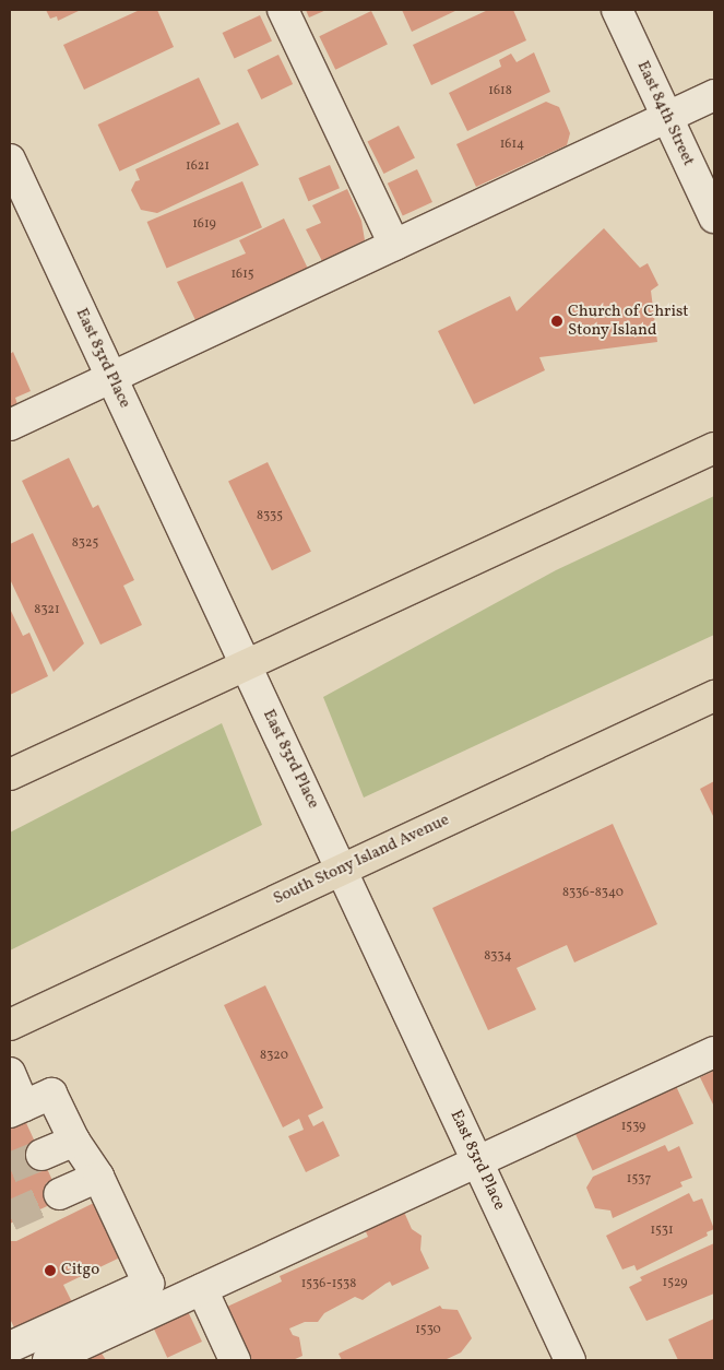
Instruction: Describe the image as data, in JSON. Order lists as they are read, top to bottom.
{
  "streets": {
    "highway": ["South Stony Island Avenue"],
    "street": ["East 84th Street", "East 83rd Place"]
  },
  "crossings": [
    ["East 83rd Place", "South Stony Island Avenue"]
  ],
  "places": ["Church of Christ Stony Island", "Citgo"],
  "house_numbers": [
    "1618",
    "1614",
    "1621",
    "1619",
    "1615",
    "8335",
    "8325",
    "8321",
    "8336-8340",
    "8334",
    "8320",
    "1539",
    "1537",
    "1531",
    "1529",
    "1536-1538",
    "1530"
  ]
}
